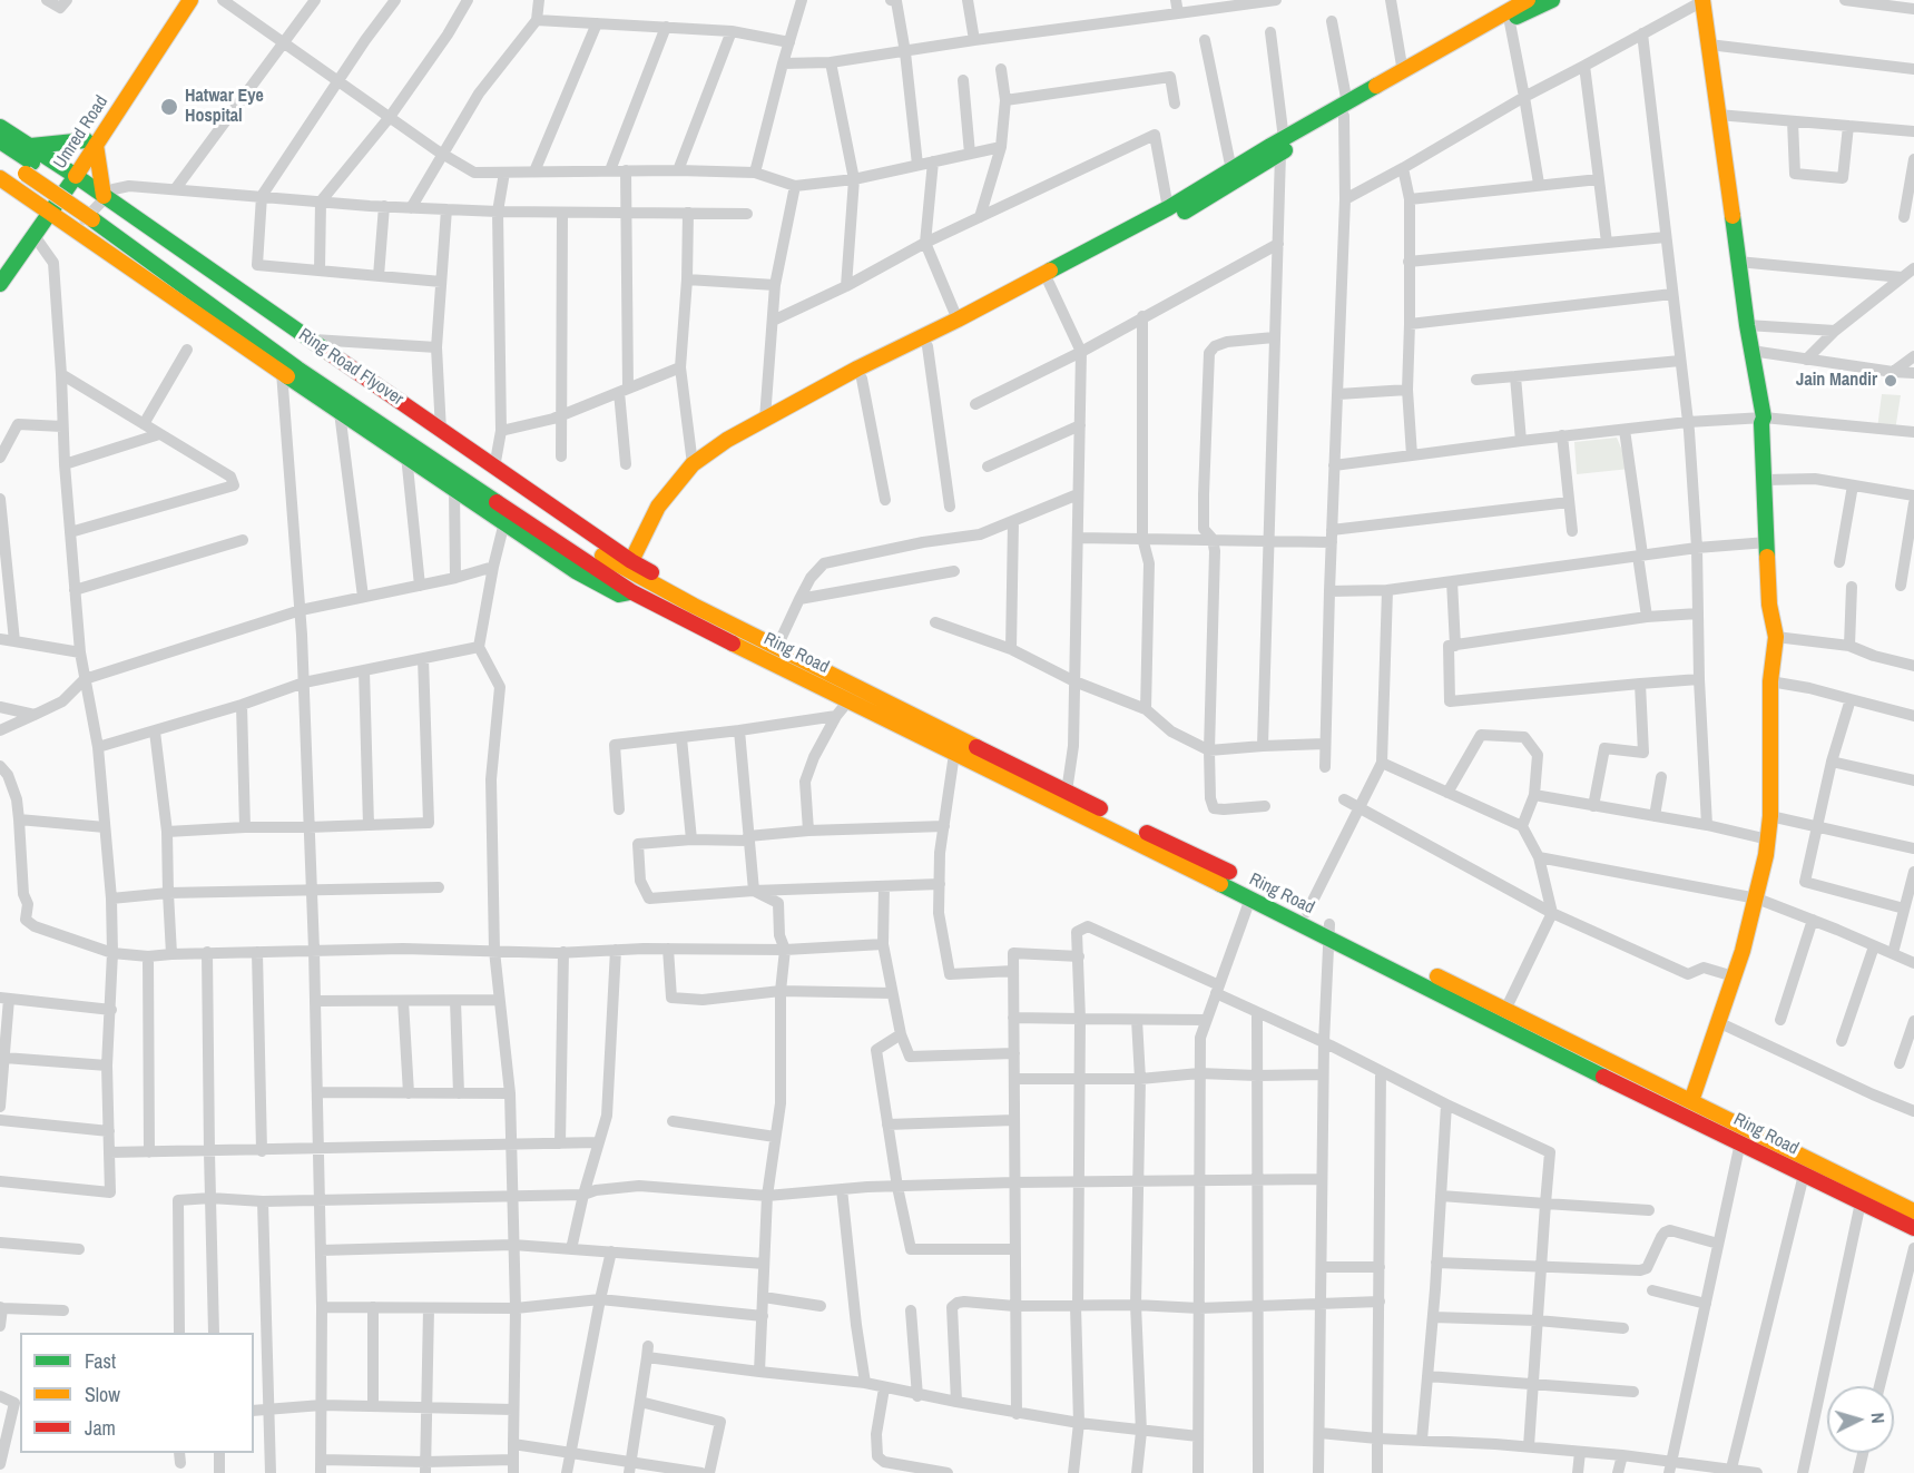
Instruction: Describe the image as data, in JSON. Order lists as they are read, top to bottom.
{
  "streets": {
    "main road": ["Umred Road", "Ring Road Flyover", "Ring Road"]
  },
  "crossings": [
    ["Ring Road Flyover", "Ring Road"]
  ],
  "places": ["Hatwar Eye Hospital", "Jain Mandir"],
  "legend": ["Fast", "Slow", "Jam"],
  "north": "right"
}
